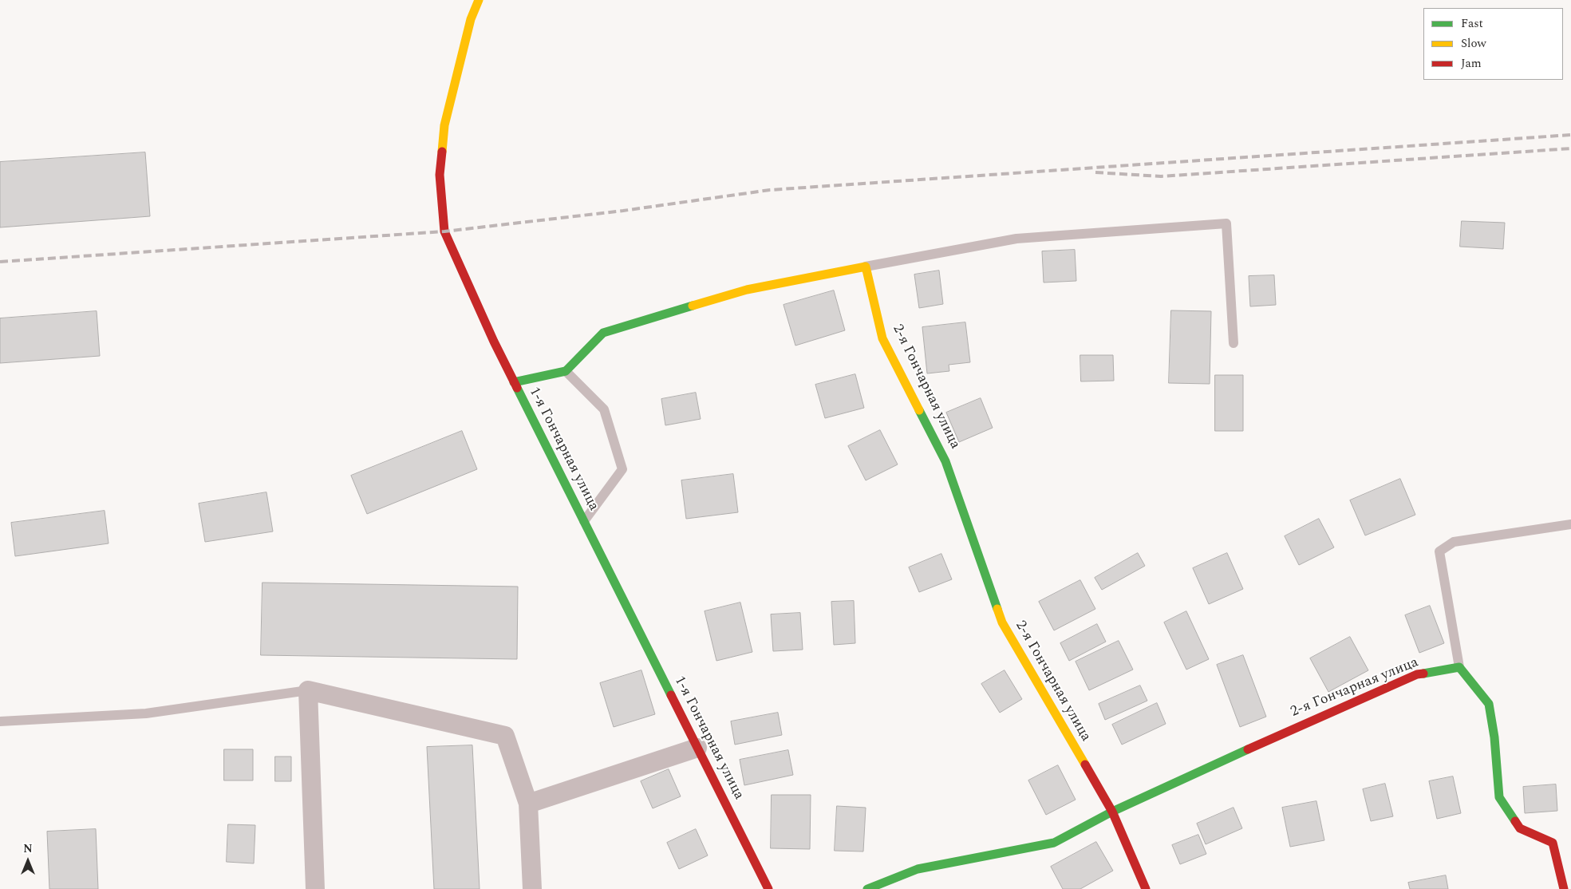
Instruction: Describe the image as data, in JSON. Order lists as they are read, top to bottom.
{
  "streets": {
    "street": ["2-я Гончарная улица", "1-я Гончарная улица"]
  },
  "legend": ["Fast", "Slow", "Jam"],
  "north": "top"
}
